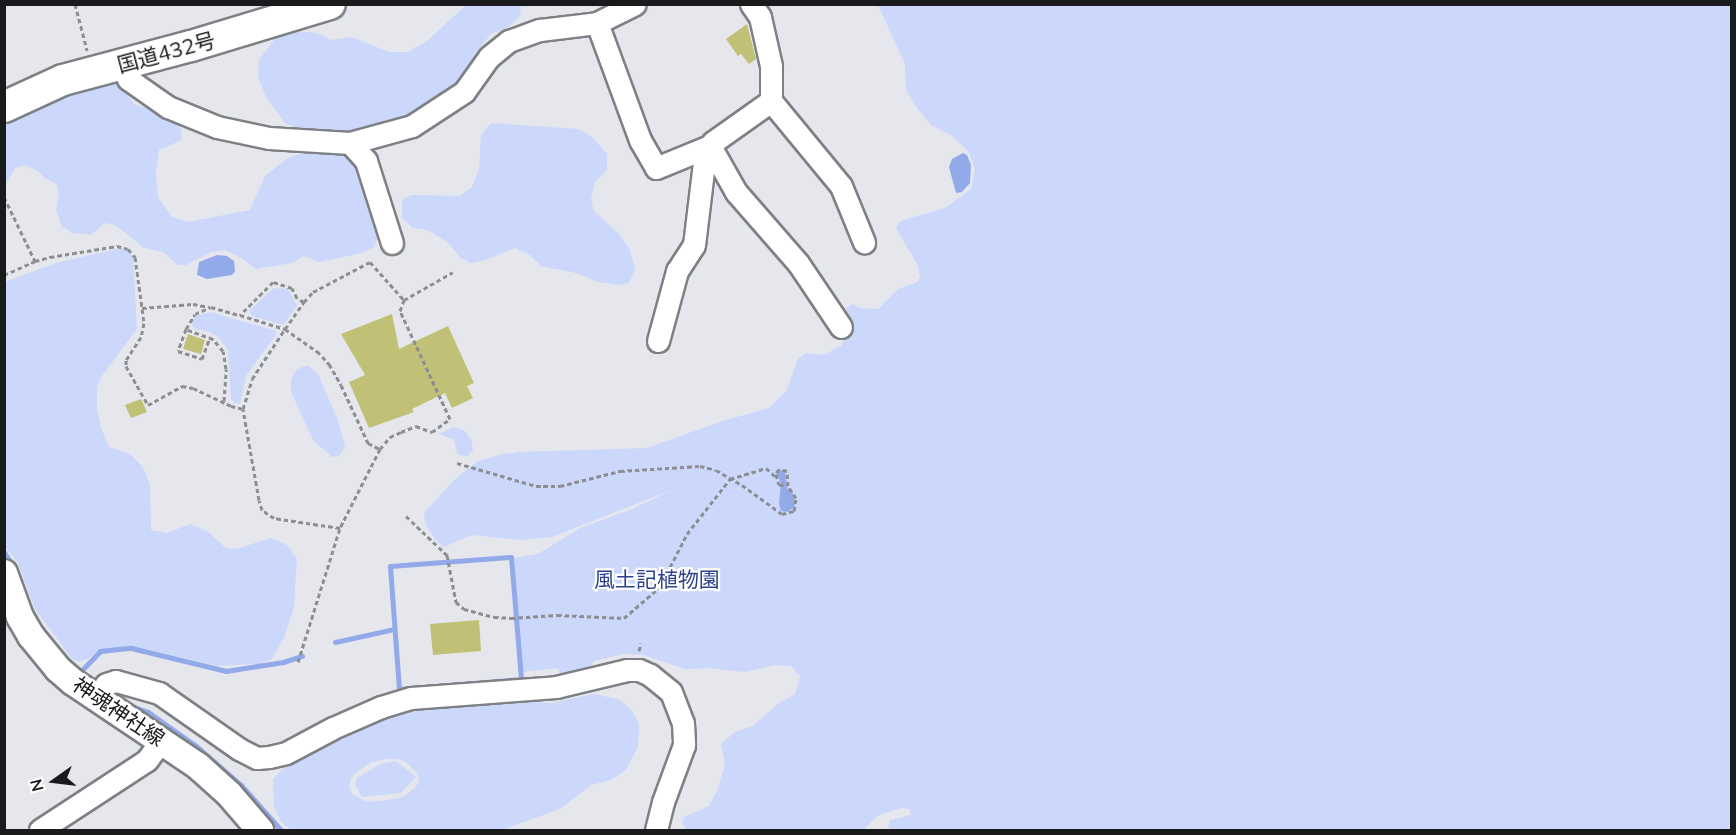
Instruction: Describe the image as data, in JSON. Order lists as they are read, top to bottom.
{
  "streets": {
    "highway": ["国道432号"],
    "main road": ["神魂神社線"]
  },
  "parks": ["風土記植物園"],
  "north": "left"
}
